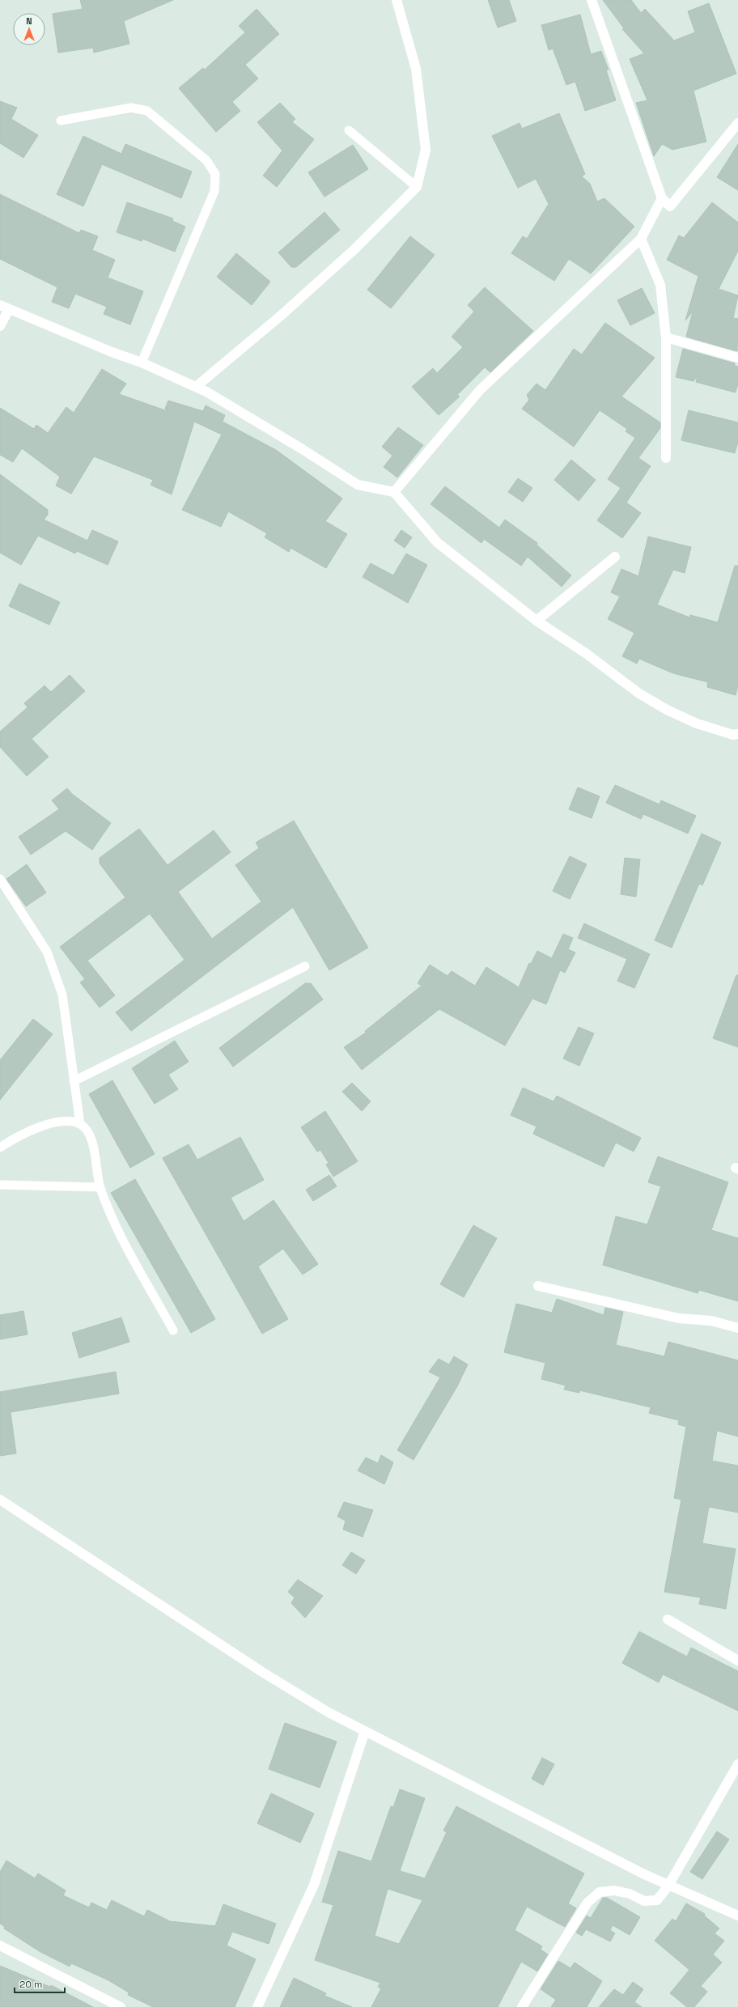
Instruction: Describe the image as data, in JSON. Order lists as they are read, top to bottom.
{
  "scale_bar": "20 m",
  "north": "top"
}
